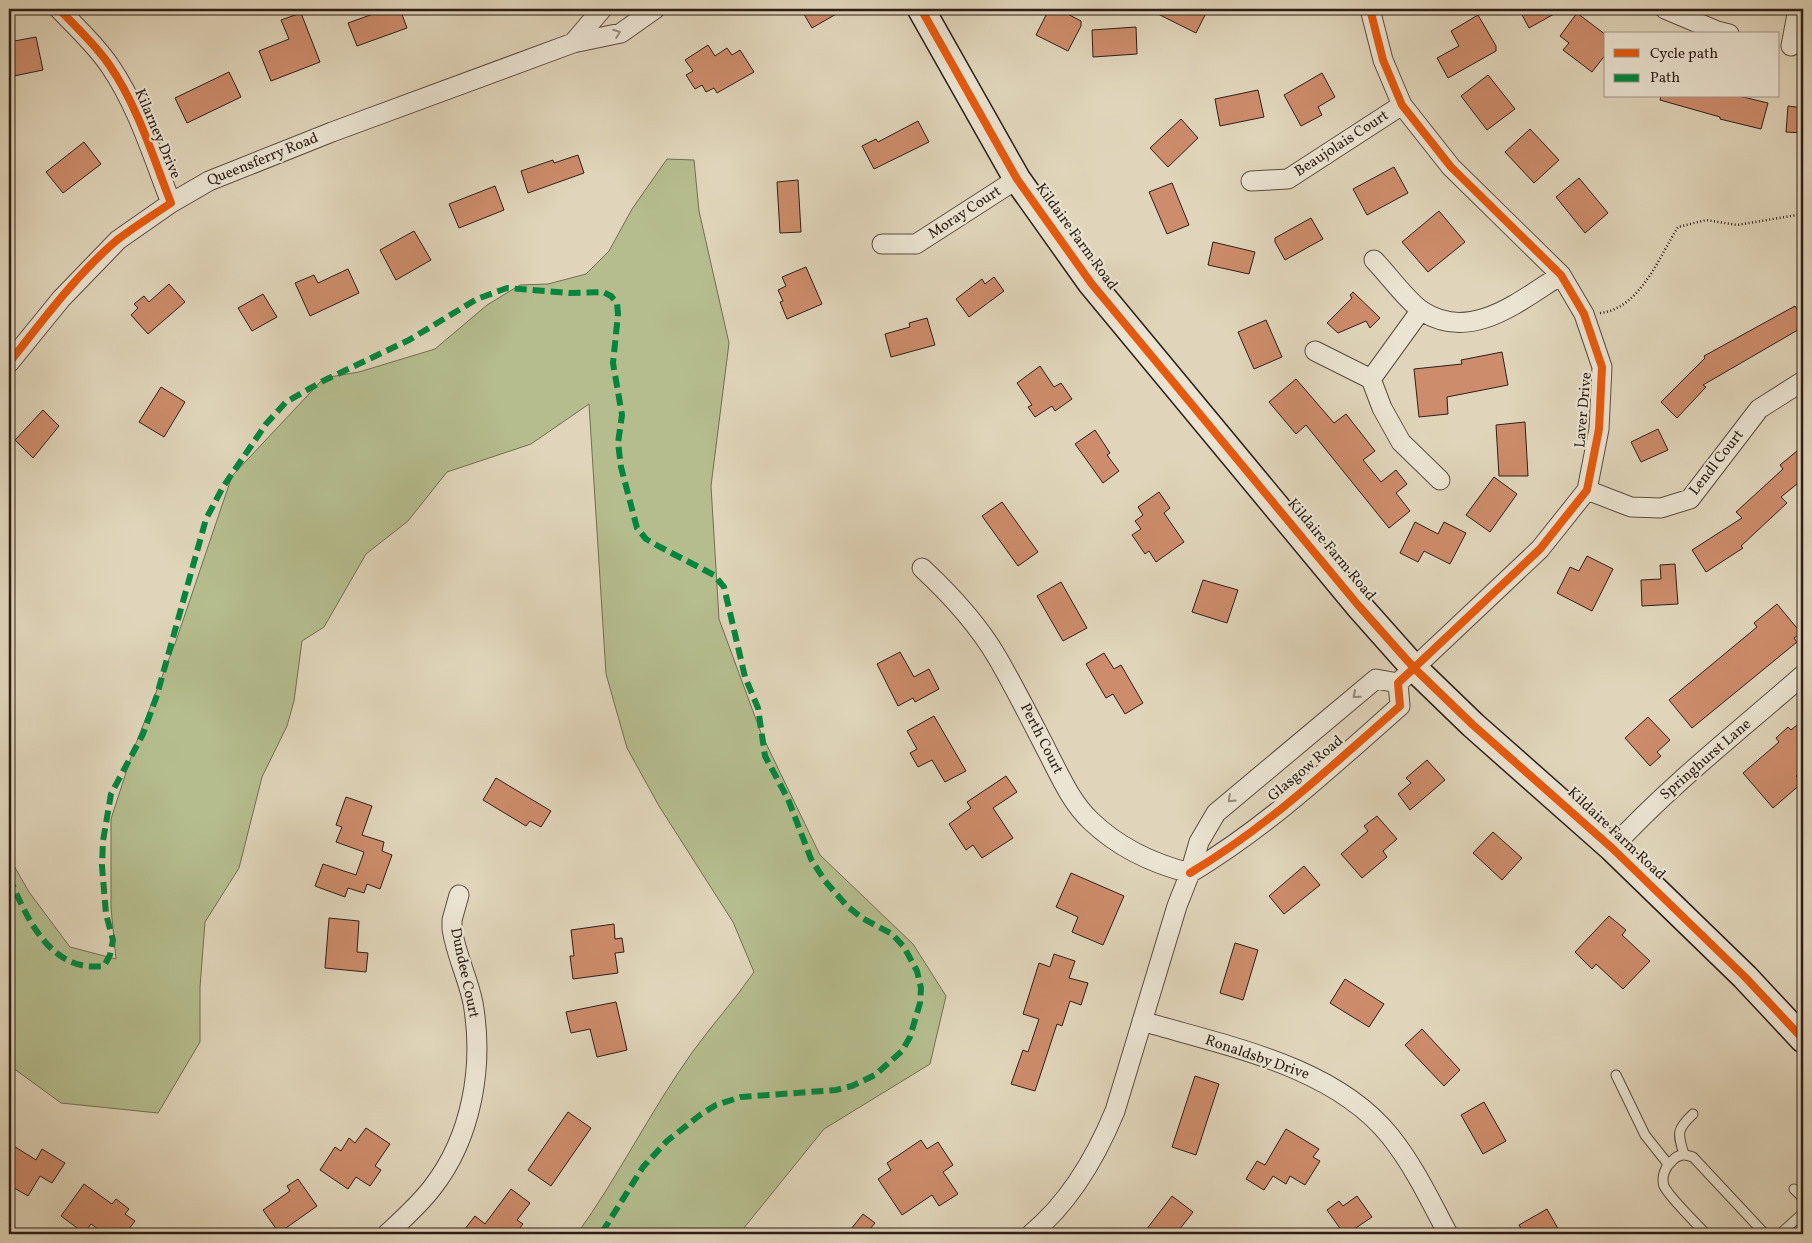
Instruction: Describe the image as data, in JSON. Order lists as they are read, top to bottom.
{
  "streets": {
    "main road": ["Kildaire Farm Road"],
    "street": [
      "Kilarney Drive",
      "Beaujolais Court",
      "Queensferry Road",
      "Moray Court",
      "Laver Drive",
      "Lendl Court",
      "Perth Court",
      "Springhurst Lane",
      "Glasgow Road",
      "Dundee Court",
      "Ronaldsby Drive"
    ]
  },
  "crossings": [
    ["Kilarney Drive", "Queensferry Road"],
    ["Beaujolais Court", "Laver Drive"],
    ["Moray Court", "Kildaire Farm Road"],
    ["Kildaire Farm Road", "Laver Drive"],
    ["Kildaire Farm Road", "Springhurst Lane"],
    ["Kildaire Farm Road", "Glasgow Road"],
    ["Laver Drive", "Lendl Court"],
    ["Laver Drive", "Glasgow Road"],
    ["Perth Court", "Glasgow Road"],
    ["Glasgow Road", "Ronaldsby Drive"]
  ],
  "legend": ["Cycle path", "Path"]
}
